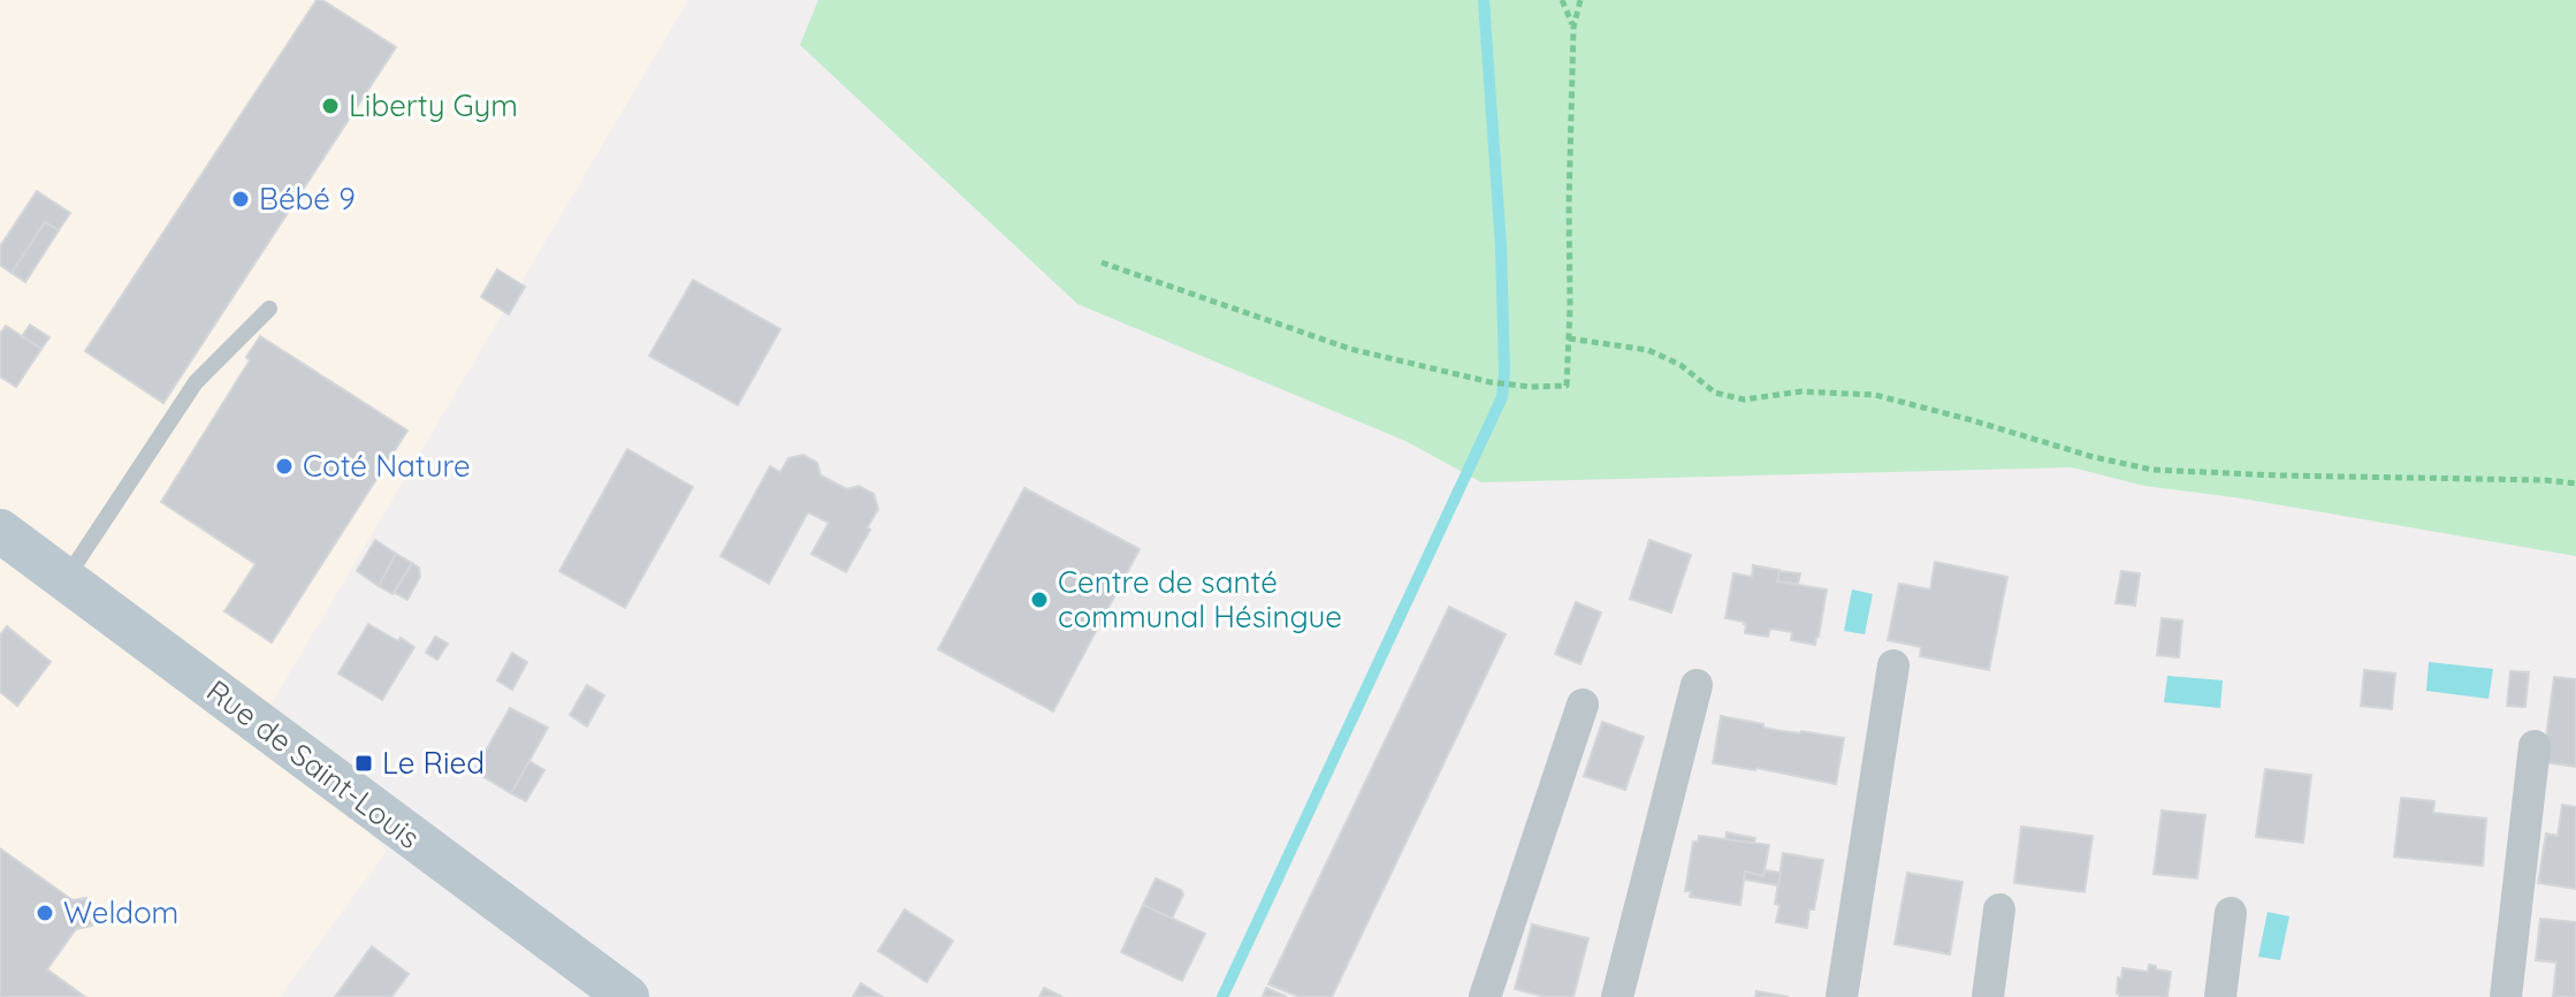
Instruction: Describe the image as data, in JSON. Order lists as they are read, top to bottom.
{
  "streets": {
    "main road": ["Rue de Saint-Louis"]
  },
  "places": {
    "other": [
      "Liberty Gym",
      "Bébé 9",
      "Coté Nature",
      "Centre de santé communal Hésingue",
      "Weldom"
    ],
    "transit": ["Le Ried"]
  }
}
